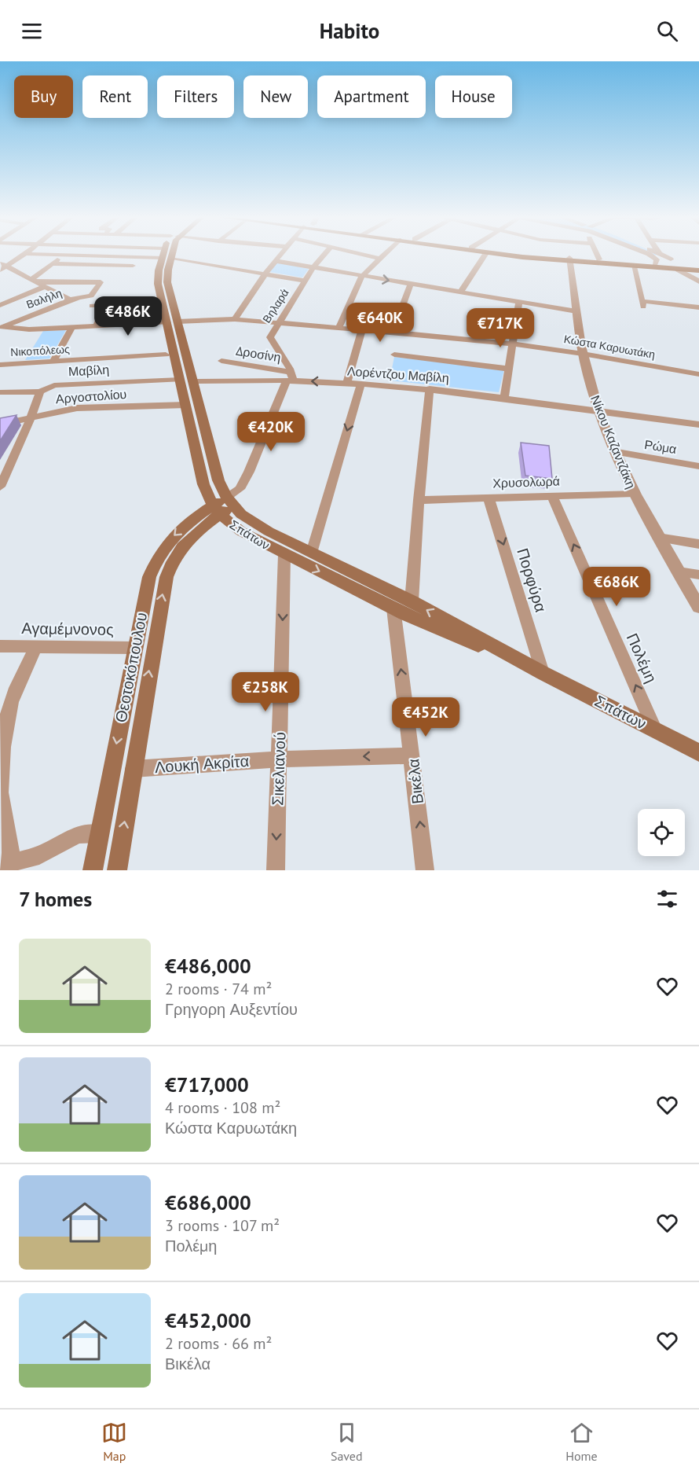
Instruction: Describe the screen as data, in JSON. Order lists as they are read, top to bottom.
{
  "streets": {
    "main road": ["Σπάτων", "Θεοτοκόπουλου"],
    "street": [
      "Βαλήλη",
      "Βηλαρά",
      "Κώστα Καρυωτάκη",
      "Νικοπόλεως",
      "Δροσίνη",
      "Μαβίλη",
      "Λορέντζου Μαβίλη",
      "Αργοστολίου",
      "Νίκου Καζαντζάκη",
      "Ρώμα",
      "Χρυσολωρά",
      "Πορφύρα",
      "Αγαμέμνονος",
      "Πολέμη",
      "Λουκή Ακρίτα",
      "Σικελιανού",
      "Βικέλα"
    ]
  },
  "crossings": [
    ["Βηλαρά", "Κώστα Καρυωτάκη"],
    ["Βηλαρά", "Δροσίνη"],
    ["Βηλαρά", "Λορέντζου Μαβίλη"],
    ["Κώστα Καρυωτάκη", "Νίκου Καζαντζάκη"],
    ["Κώστα Καρυωτάκη", "Σπάτων"],
    ["Δροσίνη", "Λορέντζου Μαβίλη"],
    ["Μαβίλη", "Σπάτων"],
    ["Λορέντζου Μαβίλη", "Νίκου Καζαντζάκη"],
    ["Λορέντζου Μαβίλη", "Σπάτων"],
    ["Αργοστολίου", "Σπάτων"],
    ["Νίκου Καζαντζάκη", "Ρώμα"],
    ["Νίκου Καζαντζάκη", "Χρυσολωρά"],
    ["Χρυσολωρά", "Πορφύρα"],
    ["Χρυσολωρά", "Πολέμη"],
    ["Σπάτων", "Πορφύρα"],
    ["Σπάτων", "Πολέμη"],
    ["Σπάτων", "Θεοτοκόπουλου"],
    ["Σπάτων", "Σικελιανού"],
    ["Σπάτων", "Βικέλα"],
    ["Αγαμέμνονος", "Θεοτοκόπουλου"],
    ["Θεοτοκόπουλου", "Λουκή Ακρίτα"],
    ["Λουκή Ακρίτα", "Σικελιανού"],
    ["Λουκή Ακρίτα", "Βικέλα"]
  ],
  "one_way": [
    "Πολέμη",
    "Λουκή Ακρίτα",
    "Σικελιανού",
    "Βικέλα"
  ],
  "page": {
    "header": "Habito",
    "chip": [
      "Buy",
      "Rent",
      "Filters",
      "New",
      "Apartment",
      "House"
    ],
    "price": [
      "€486K",
      "€640K",
      "€717K",
      "€420K",
      "€686K",
      "€258K",
      "€452K"
    ],
    "heading": "7 homes",
    "list": [
      {
        "name": "€486,000",
        "note": "2 rooms · 74 m² · Γρηγορη Αυξεντίου"
      },
      {
        "name": "€717,000",
        "note": "4 rooms · 108 m² · Κώστα Καρυωτάκη"
      },
      {
        "name": "€686,000",
        "note": "3 rooms · 107 m² · Πολέμη"
      },
      {
        "name": "€452,000",
        "note": "2 rooms · 66 m² · Βικέλα"
      }
    ],
    "tabs": ["Map", "Saved", "Home"]
  }
}
